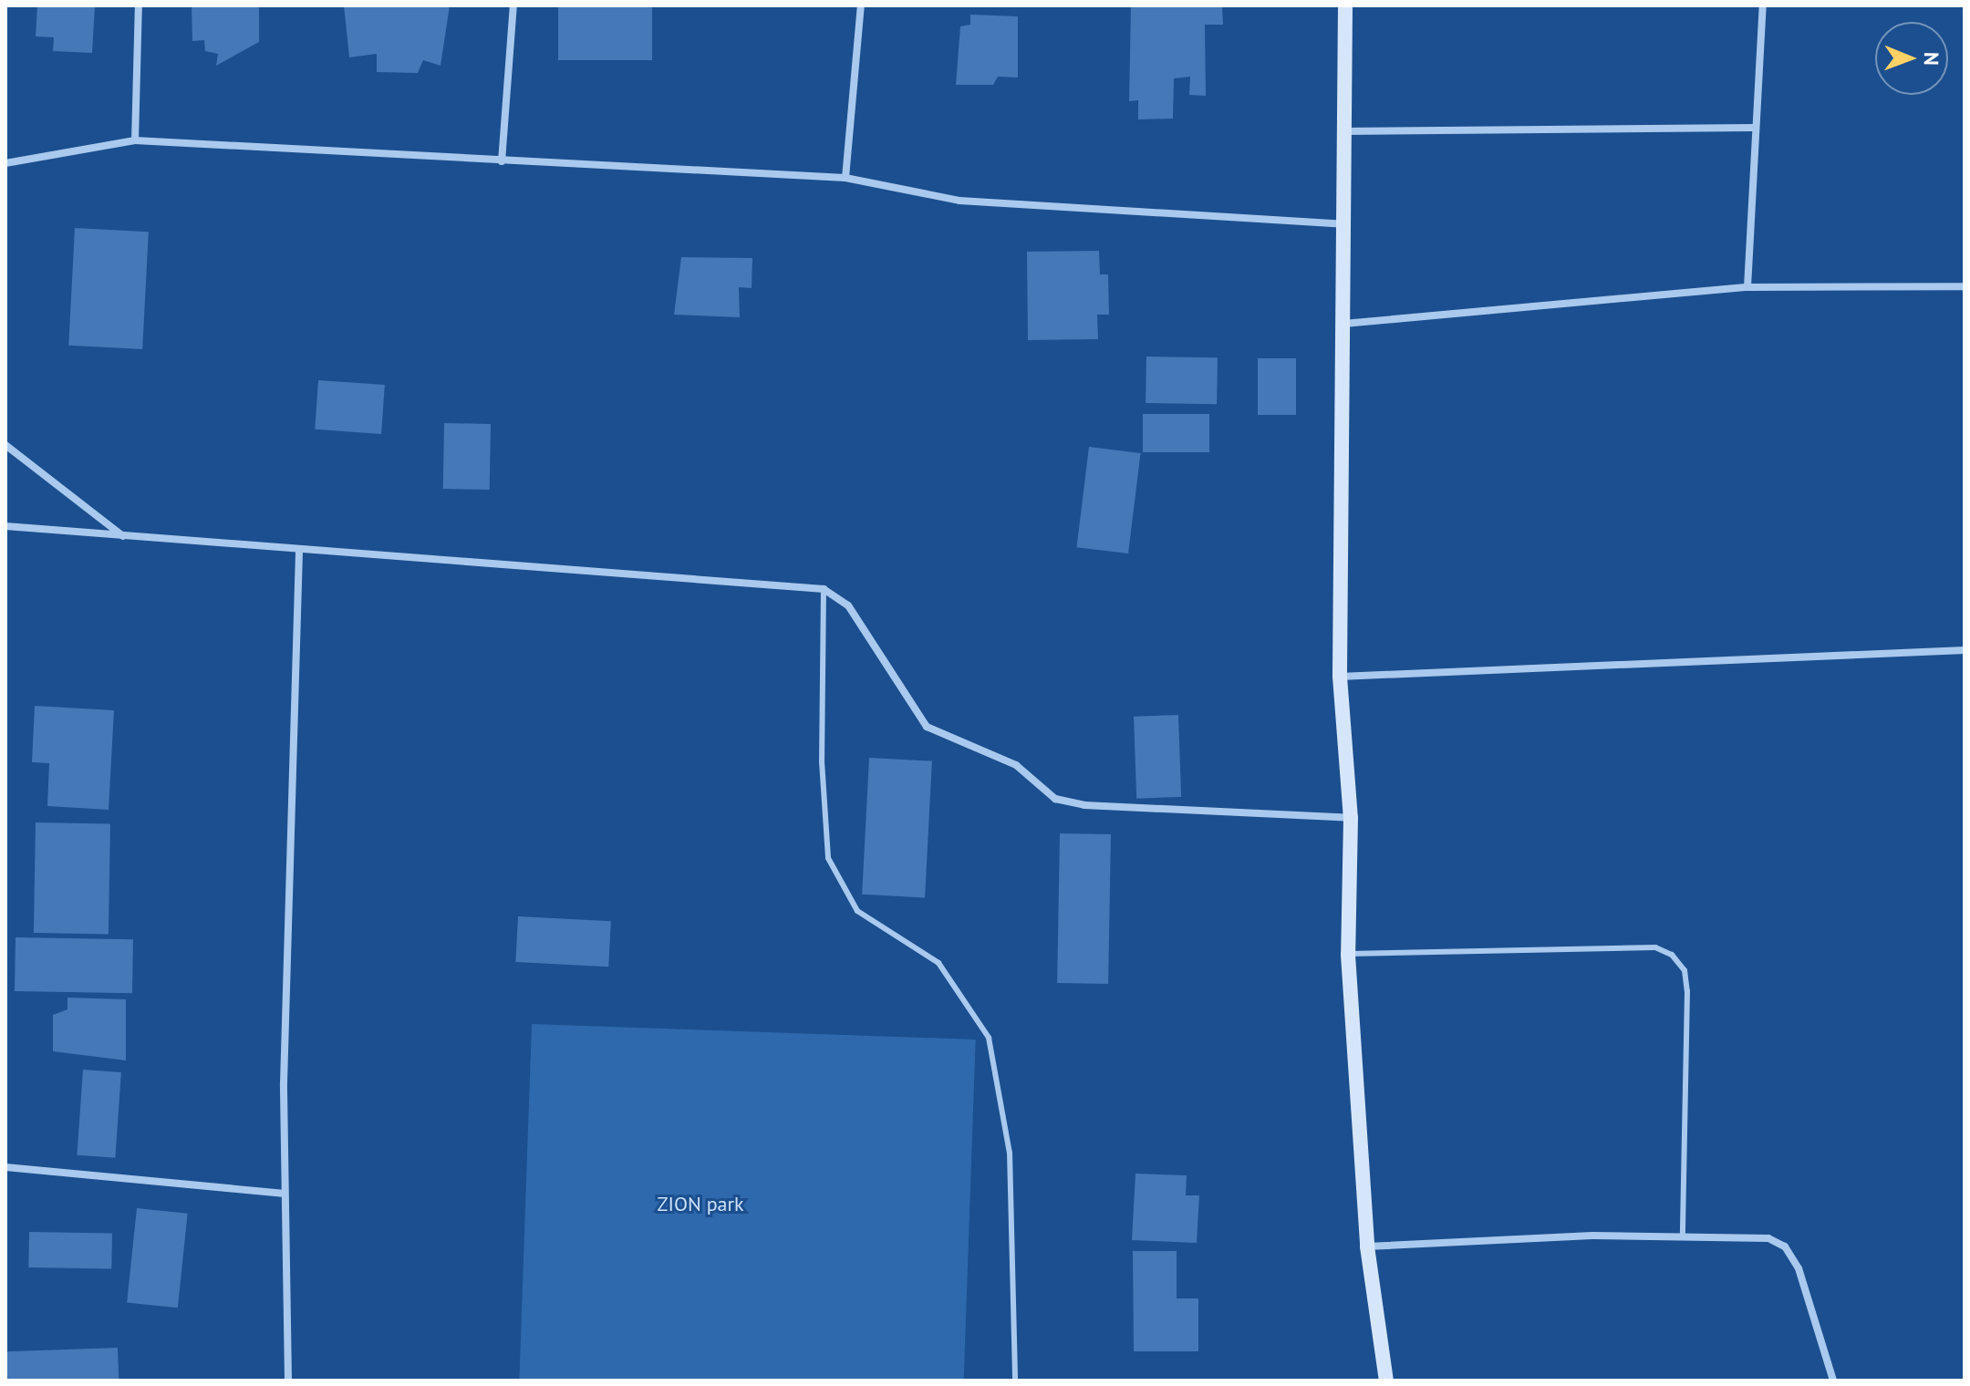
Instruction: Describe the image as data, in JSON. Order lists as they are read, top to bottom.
{
  "parks": ["ZION park"],
  "north": "right"
}
